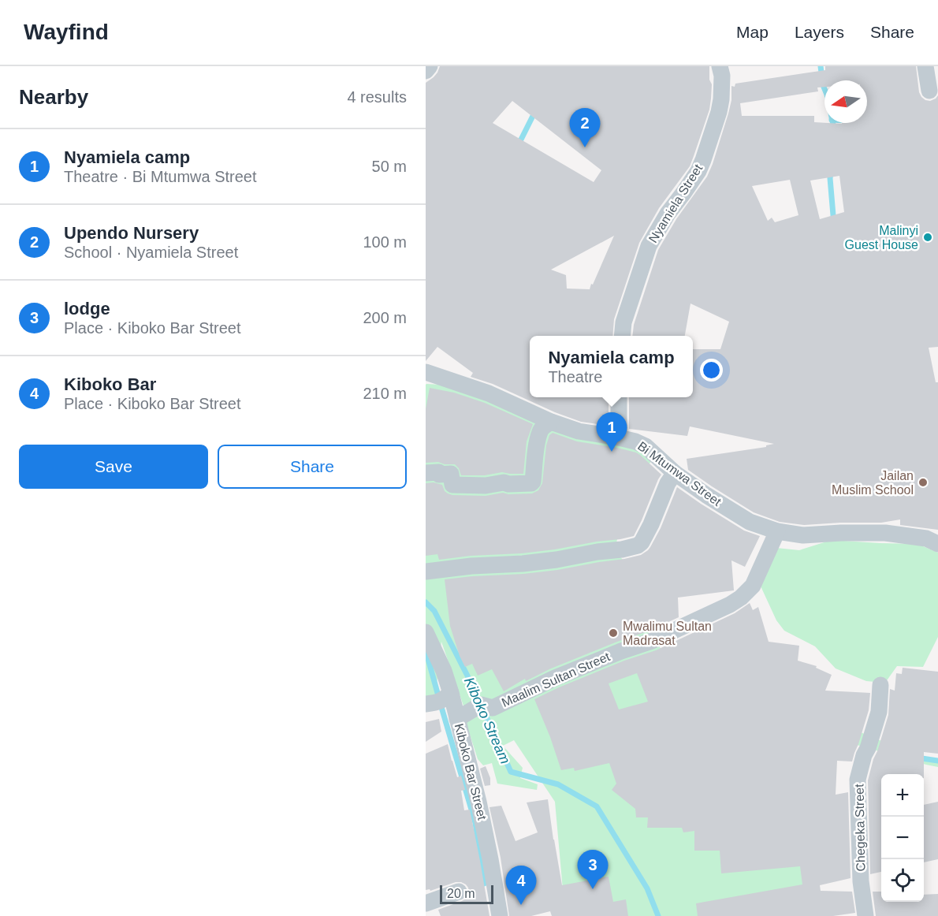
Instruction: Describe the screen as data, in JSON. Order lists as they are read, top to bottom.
{
  "streets": {
    "street": [
      "Nyamiela Street",
      "Bi Mtumwa Street",
      "Maalim Sultan Street",
      "Kiboko Bar Street",
      "Chegeka Street"
    ]
  },
  "crossings": [
    ["Bi Mtumwa Street", "Maalim Sultan Street"],
    ["Maalim Sultan Street", "Kiboko Bar Street"]
  ],
  "water": ["Kiboko Stream"],
  "places": ["Malinyi Guest House", "Jailan Muslim School", "Mwalimu Sultan Madrasat"],
  "scale_bar": "20 m",
  "north": "left",
  "page": {
    "header": "Wayfind",
    "nav": ["Map", "Layers", "Share"],
    "heading": ["Nearby", "4 results"],
    "pins": [
      "2",
      "1",
      "3",
      "4"
    ],
    "list": [
      {
        "mark": "1",
        "name": "Nyamiela camp",
        "note": "Theatre · Bi Mtumwa Street",
        "value": "50 m"
      },
      {
        "mark": "2",
        "name": "Upendo Nursery",
        "note": "School · Nyamiela Street",
        "value": "100 m"
      },
      {
        "mark": "3",
        "name": "lodge",
        "note": "Place · Kiboko Bar Street",
        "value": "200 m"
      },
      {
        "mark": "4",
        "name": "Kiboko Bar",
        "note": "Place · Kiboko Bar Street",
        "value": "210 m"
      }
    ],
    "popup": ["Nyamiela camp", "Theatre"],
    "buttons": ["Save", "Share"],
    "map_buttons": ["+", "−"],
    "scale": "20 m"
  }
}
